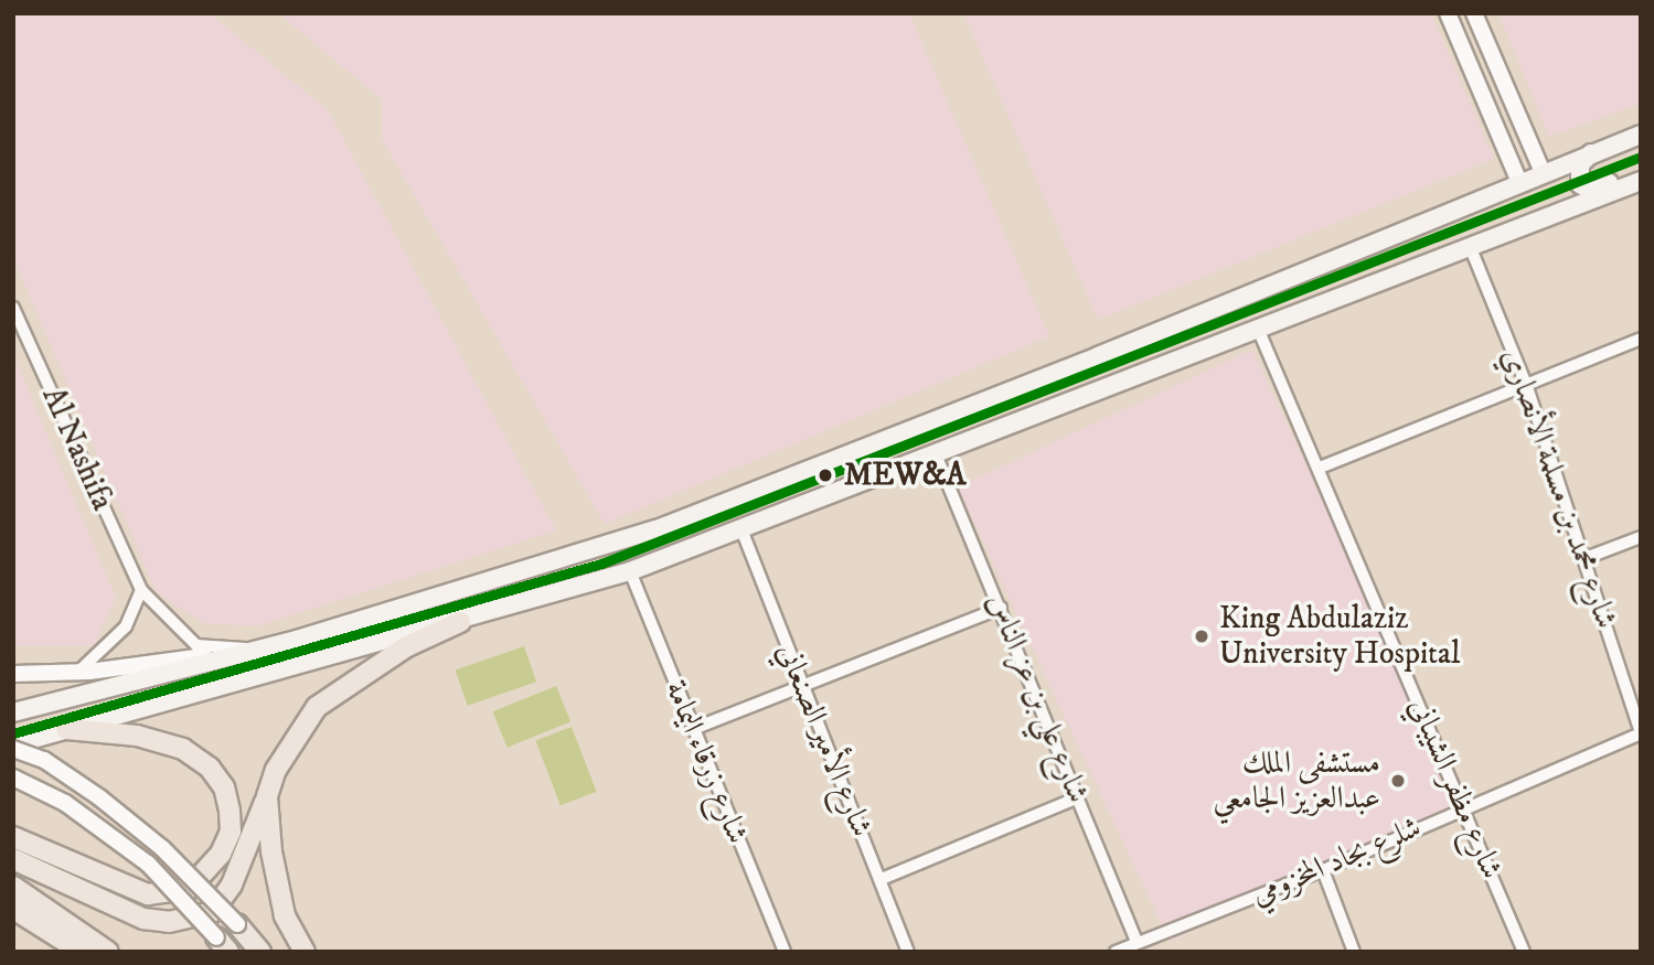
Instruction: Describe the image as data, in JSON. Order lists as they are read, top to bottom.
{
  "streets": {
    "street": [
      "Al Nashifa",
      "شارع محمد بن مسلمة الأنصاري",
      "شارع علي بن عز الناس",
      "شارع الأمير الصنعاني",
      "شارع زرقاء اليمامة",
      "شارع مظفر الشيباني",
      "شلرع بجاد المخزومي"
    ]
  },
  "crossings": [
    ["شارع محمد بن مسلمة الأنصاري", "شلرع بجاد المخزومي"],
    ["شارع علي بن عز الناس", "شلرع بجاد المخزومي"],
    ["شارع مظفر الشيباني", "شلرع بجاد المخزومي"]
  ],
  "places": ["MEW&A", "King Abdulaziz University Hospital", "مستشفى الملك عبدالعزيز الجامعي"]
}
